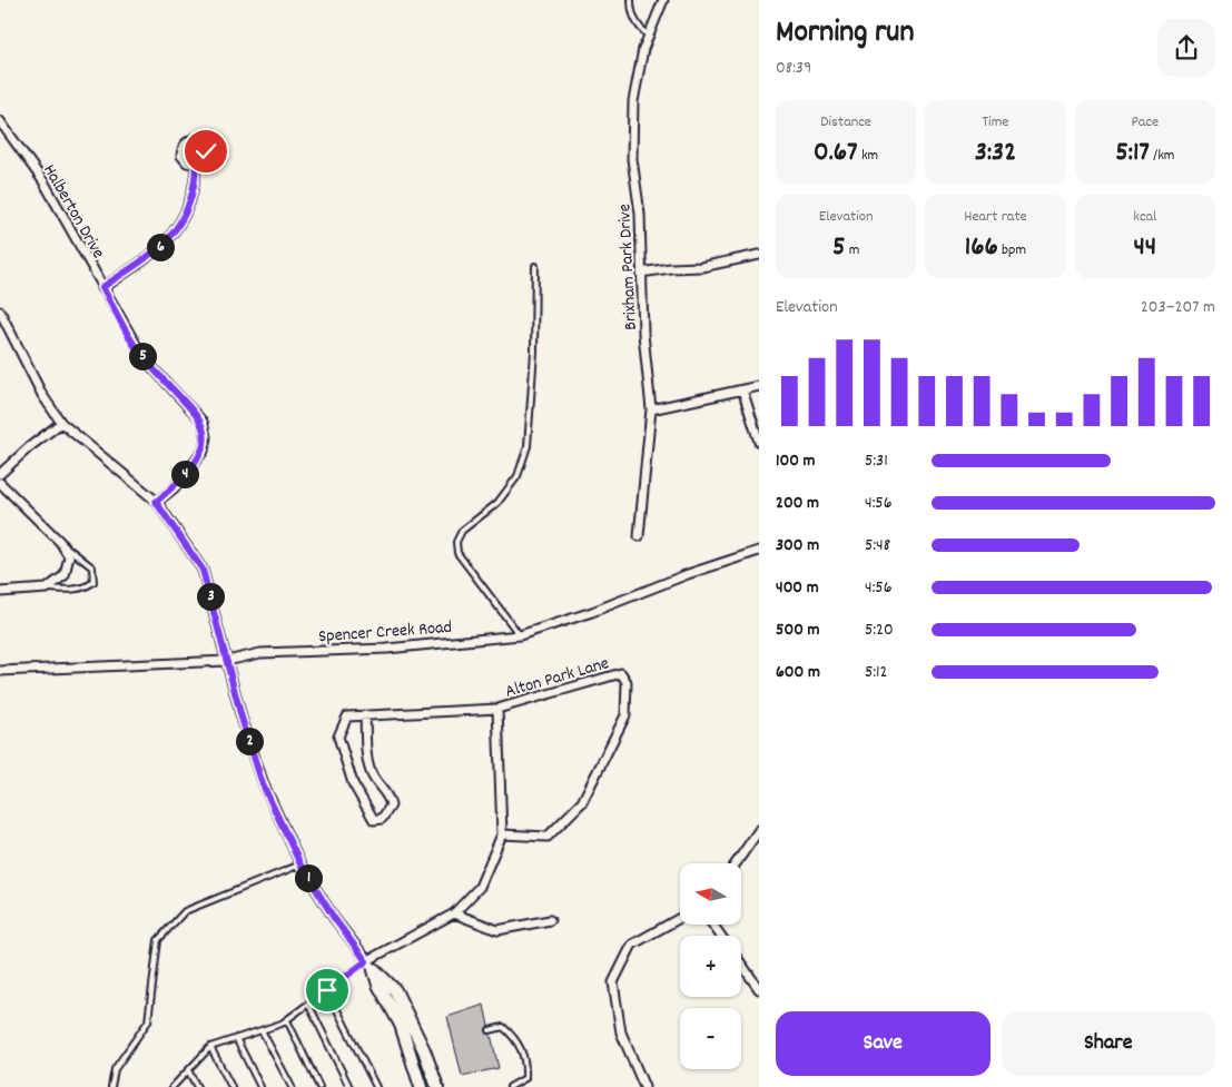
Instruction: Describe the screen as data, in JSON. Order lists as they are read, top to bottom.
{
  "streets": {
    "street": [
      "Halberton Drive",
      "Brixham Park Drive",
      "Spencer Creek Road",
      "Alton Park Lane"
    ]
  },
  "north": "left",
  "page": {
    "heading": ["Morning run", "08:39"],
    "stats": [
      ["Distance", "0.67 km"],
      ["Time", "3:32"],
      ["Pace", "5:17 /km"],
      ["Elevation", "5 m"],
      ["Heart rate", "166 bpm"],
      ["kcal", "44"]
    ],
    "pins": [
      "6",
      "5",
      "4",
      "3",
      "2",
      "1"
    ],
    "chart": ["Elevation", "203–207 m"],
    "list": [
      {
        "name": "100 m",
        "note": "5:31"
      },
      {
        "name": "200 m",
        "note": "4:56"
      },
      {
        "name": "300 m",
        "note": "5:48"
      },
      {
        "name": "400 m",
        "note": "4:56"
      },
      {
        "name": "500 m",
        "note": "5:20"
      },
      {
        "name": "600 m",
        "note": "5:12"
      }
    ],
    "map_buttons": ["+", "−"],
    "buttons": ["Save", "Share"]
  }
}
